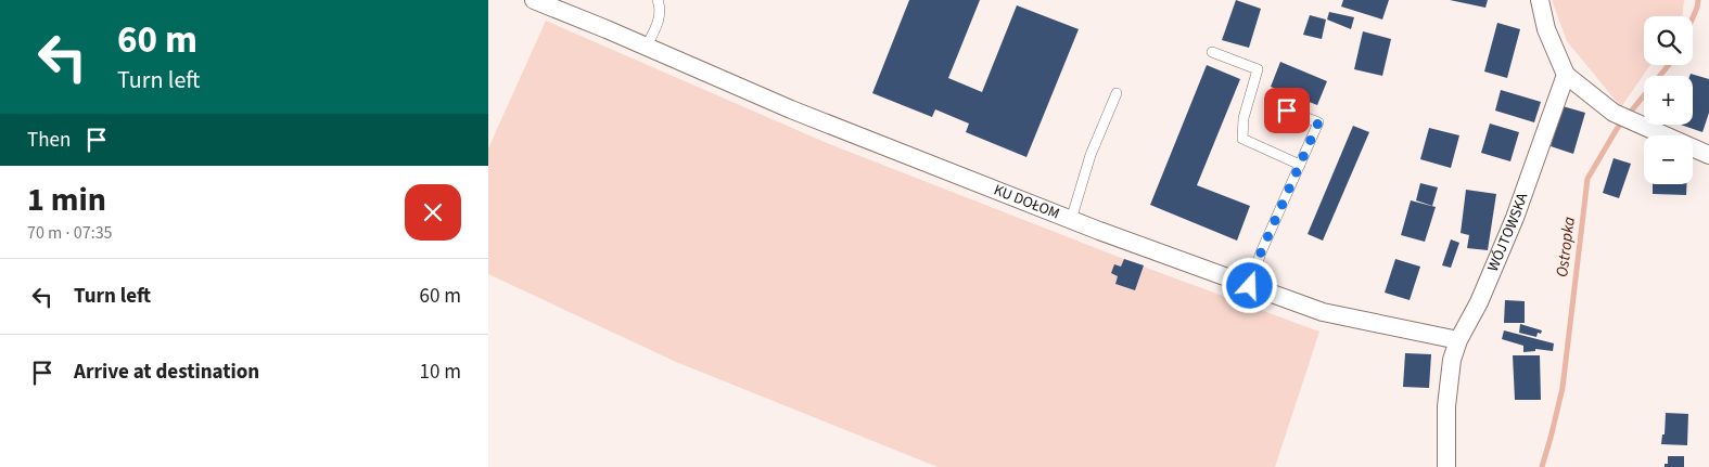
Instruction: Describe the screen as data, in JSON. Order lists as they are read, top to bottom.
{
  "streets": {
    "street": ["KU DOŁOM", "WÓJTOWSKA"]
  },
  "crossings": [
    ["KU DOŁOM", "WÓJTOWSKA"]
  ],
  "water": ["Ostropka"],
  "page": {
    "turn": ["60 m", "Turn left"],
    "map_buttons": ["+", "−"],
    "then": "Then",
    "heading": ["1 min", "70 m · 07:35"],
    "list": [
      {
        "name": "Turn left",
        "value": "60 m"
      },
      {
        "name": "Arrive at destination",
        "value": "10 m"
      }
    ]
  }
}
